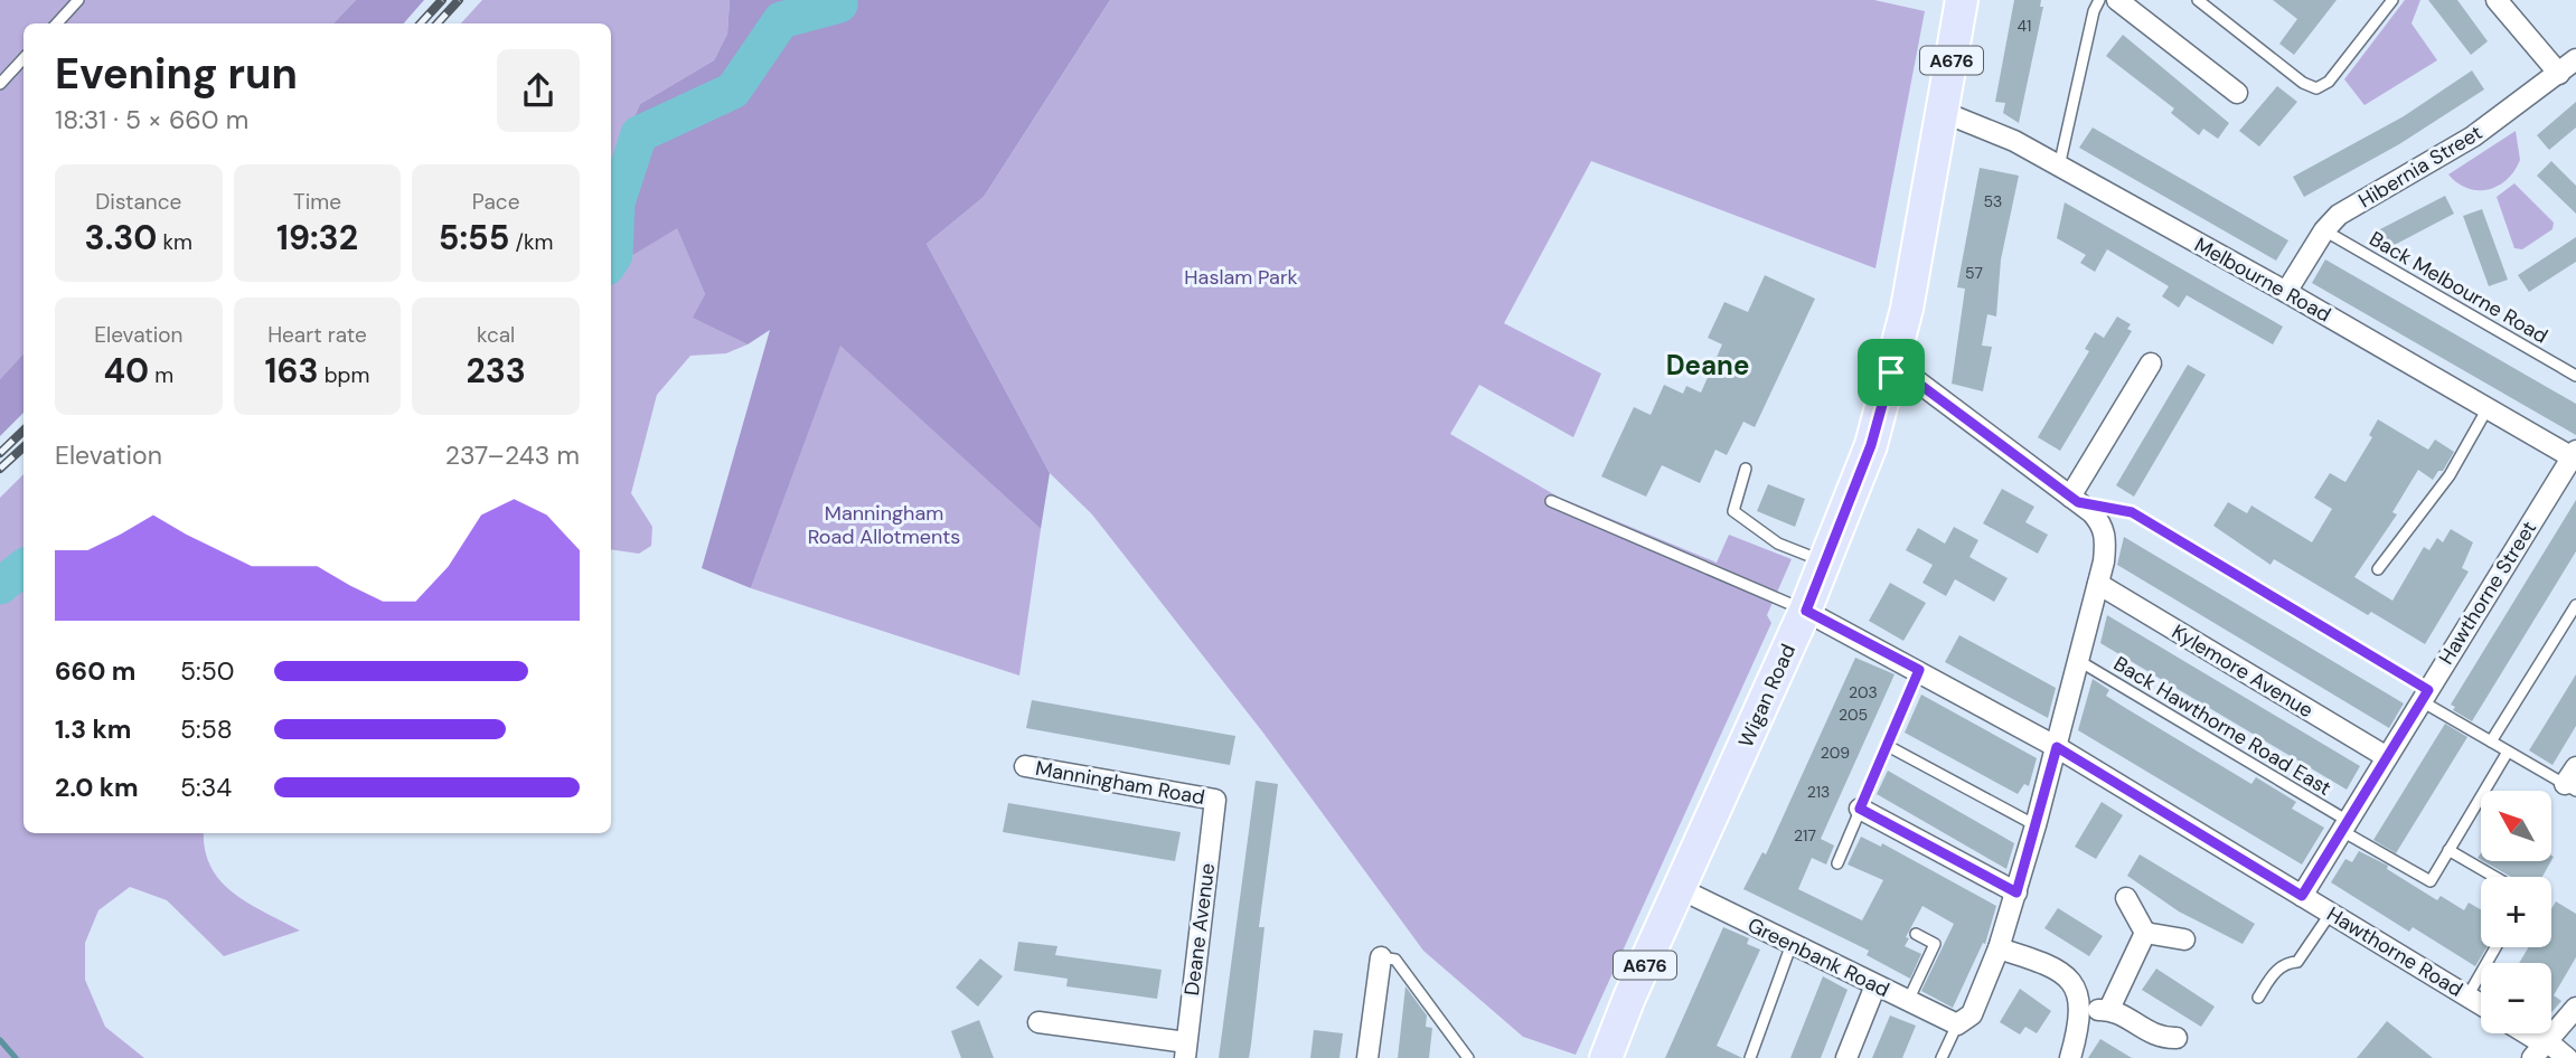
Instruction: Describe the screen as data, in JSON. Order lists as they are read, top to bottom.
{
  "streets": {
    "main road": ["A676", "Wigan Road"],
    "street": [
      "Hibernia Street",
      "Melbourne Road",
      "Hawthorne Street",
      "Kylemore Avenue",
      "Manningham Road",
      "Deane Avenue",
      "Hawthorne Road",
      "Greenbank Road"
    ],
    "lane": ["Back Melbourne Road", "Back Hawthorne Road East"]
  },
  "crossings": [
    ["Hibernia Street", "Melbourne Road"],
    ["Hibernia Street", "Back Melbourne Road"],
    ["Melbourne Road", "Hawthorne Street"],
    ["Melbourne Road", "Wigan Road"],
    ["Hawthorne Street", "Kylemore Avenue"],
    ["Hawthorne Street", "Back Hawthorne Road East"],
    ["Hawthorne Street", "Hawthorne Road"],
    ["Wigan Road", "Hawthorne Road"],
    ["Wigan Road", "Greenbank Road"],
    ["Manningham Road", "Deane Avenue"]
  ],
  "districts": ["Deane"],
  "parks": ["Haslam Park", "Manningham Road Allotments"],
  "house_numbers": [
    "41",
    "53",
    "57",
    "203",
    "205",
    "209",
    "213",
    "217"
  ],
  "north": "top left",
  "page": {
    "heading": ["Evening run", "18:31 · 5 × 660 m"],
    "stats": [
      ["Distance", "3.30 km"],
      ["Time", "19:32"],
      ["Pace", "5:55 /km"],
      ["Elevation", "40 m"],
      ["Heart rate", "163 bpm"],
      ["kcal", "233"]
    ],
    "chart": ["Elevation", "237–243 m"],
    "list": [
      {
        "name": "660 m",
        "note": "5:50"
      },
      {
        "name": "1.3 km",
        "note": "5:58"
      },
      {
        "name": "2.0 km",
        "note": "5:34"
      }
    ],
    "map_buttons": ["+", "−"]
  }
}
